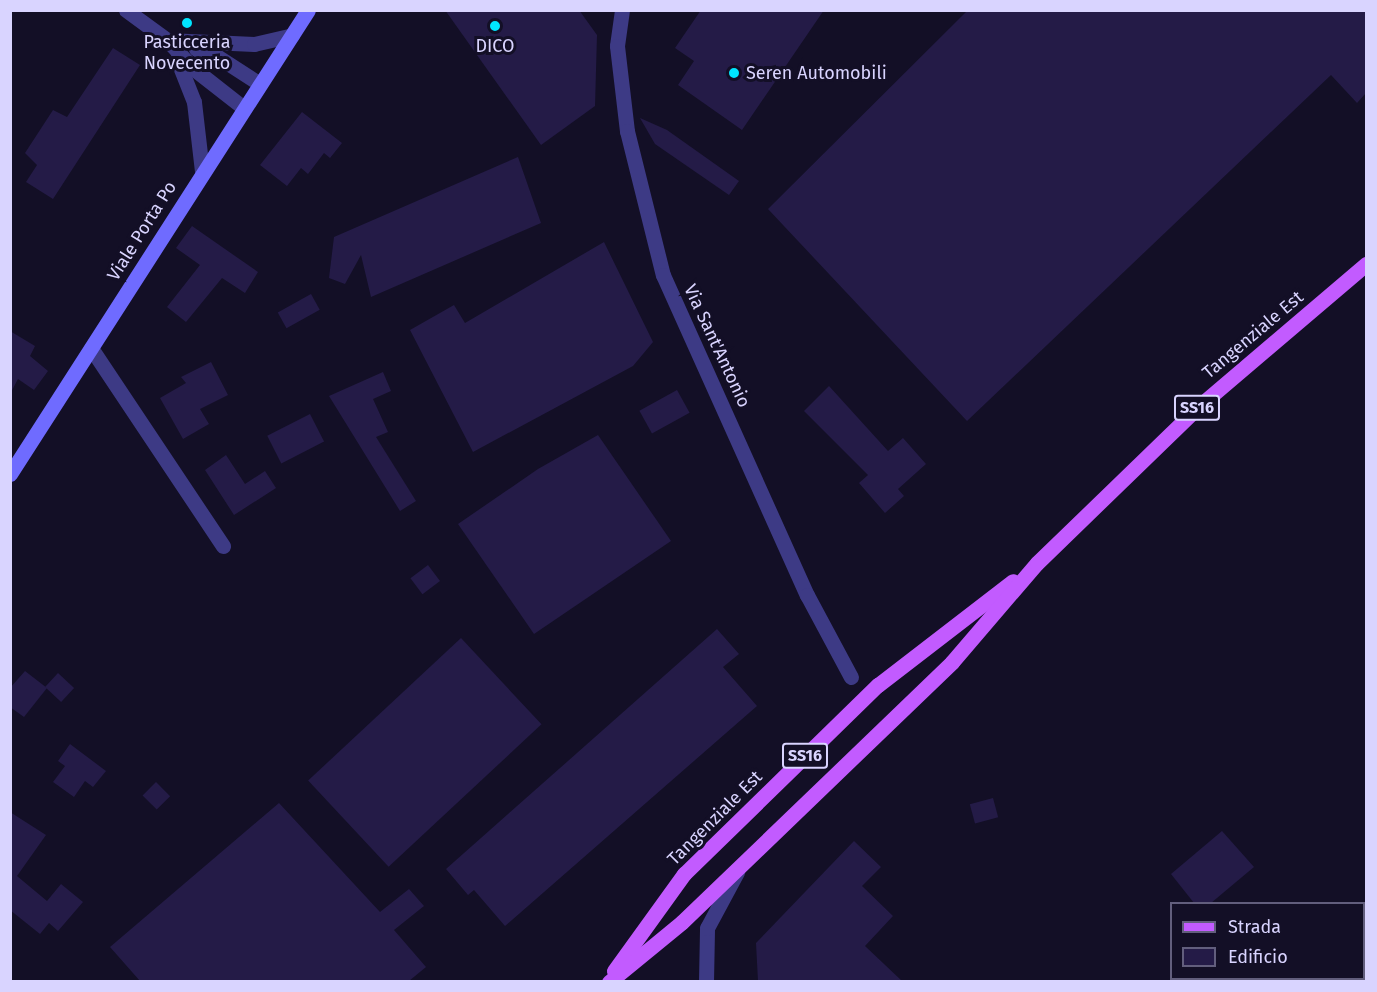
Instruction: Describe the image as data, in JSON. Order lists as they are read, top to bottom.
{
  "streets": {
    "main road": ["Viale Porta Po", "Tangenziale Est", "SS16"],
    "street": ["Via Sant'Antonio"]
  },
  "places": ["Pasticceria Novecento", "DICO", "Seren Automobili"],
  "legend": ["Strada", "Edificio"]
}
